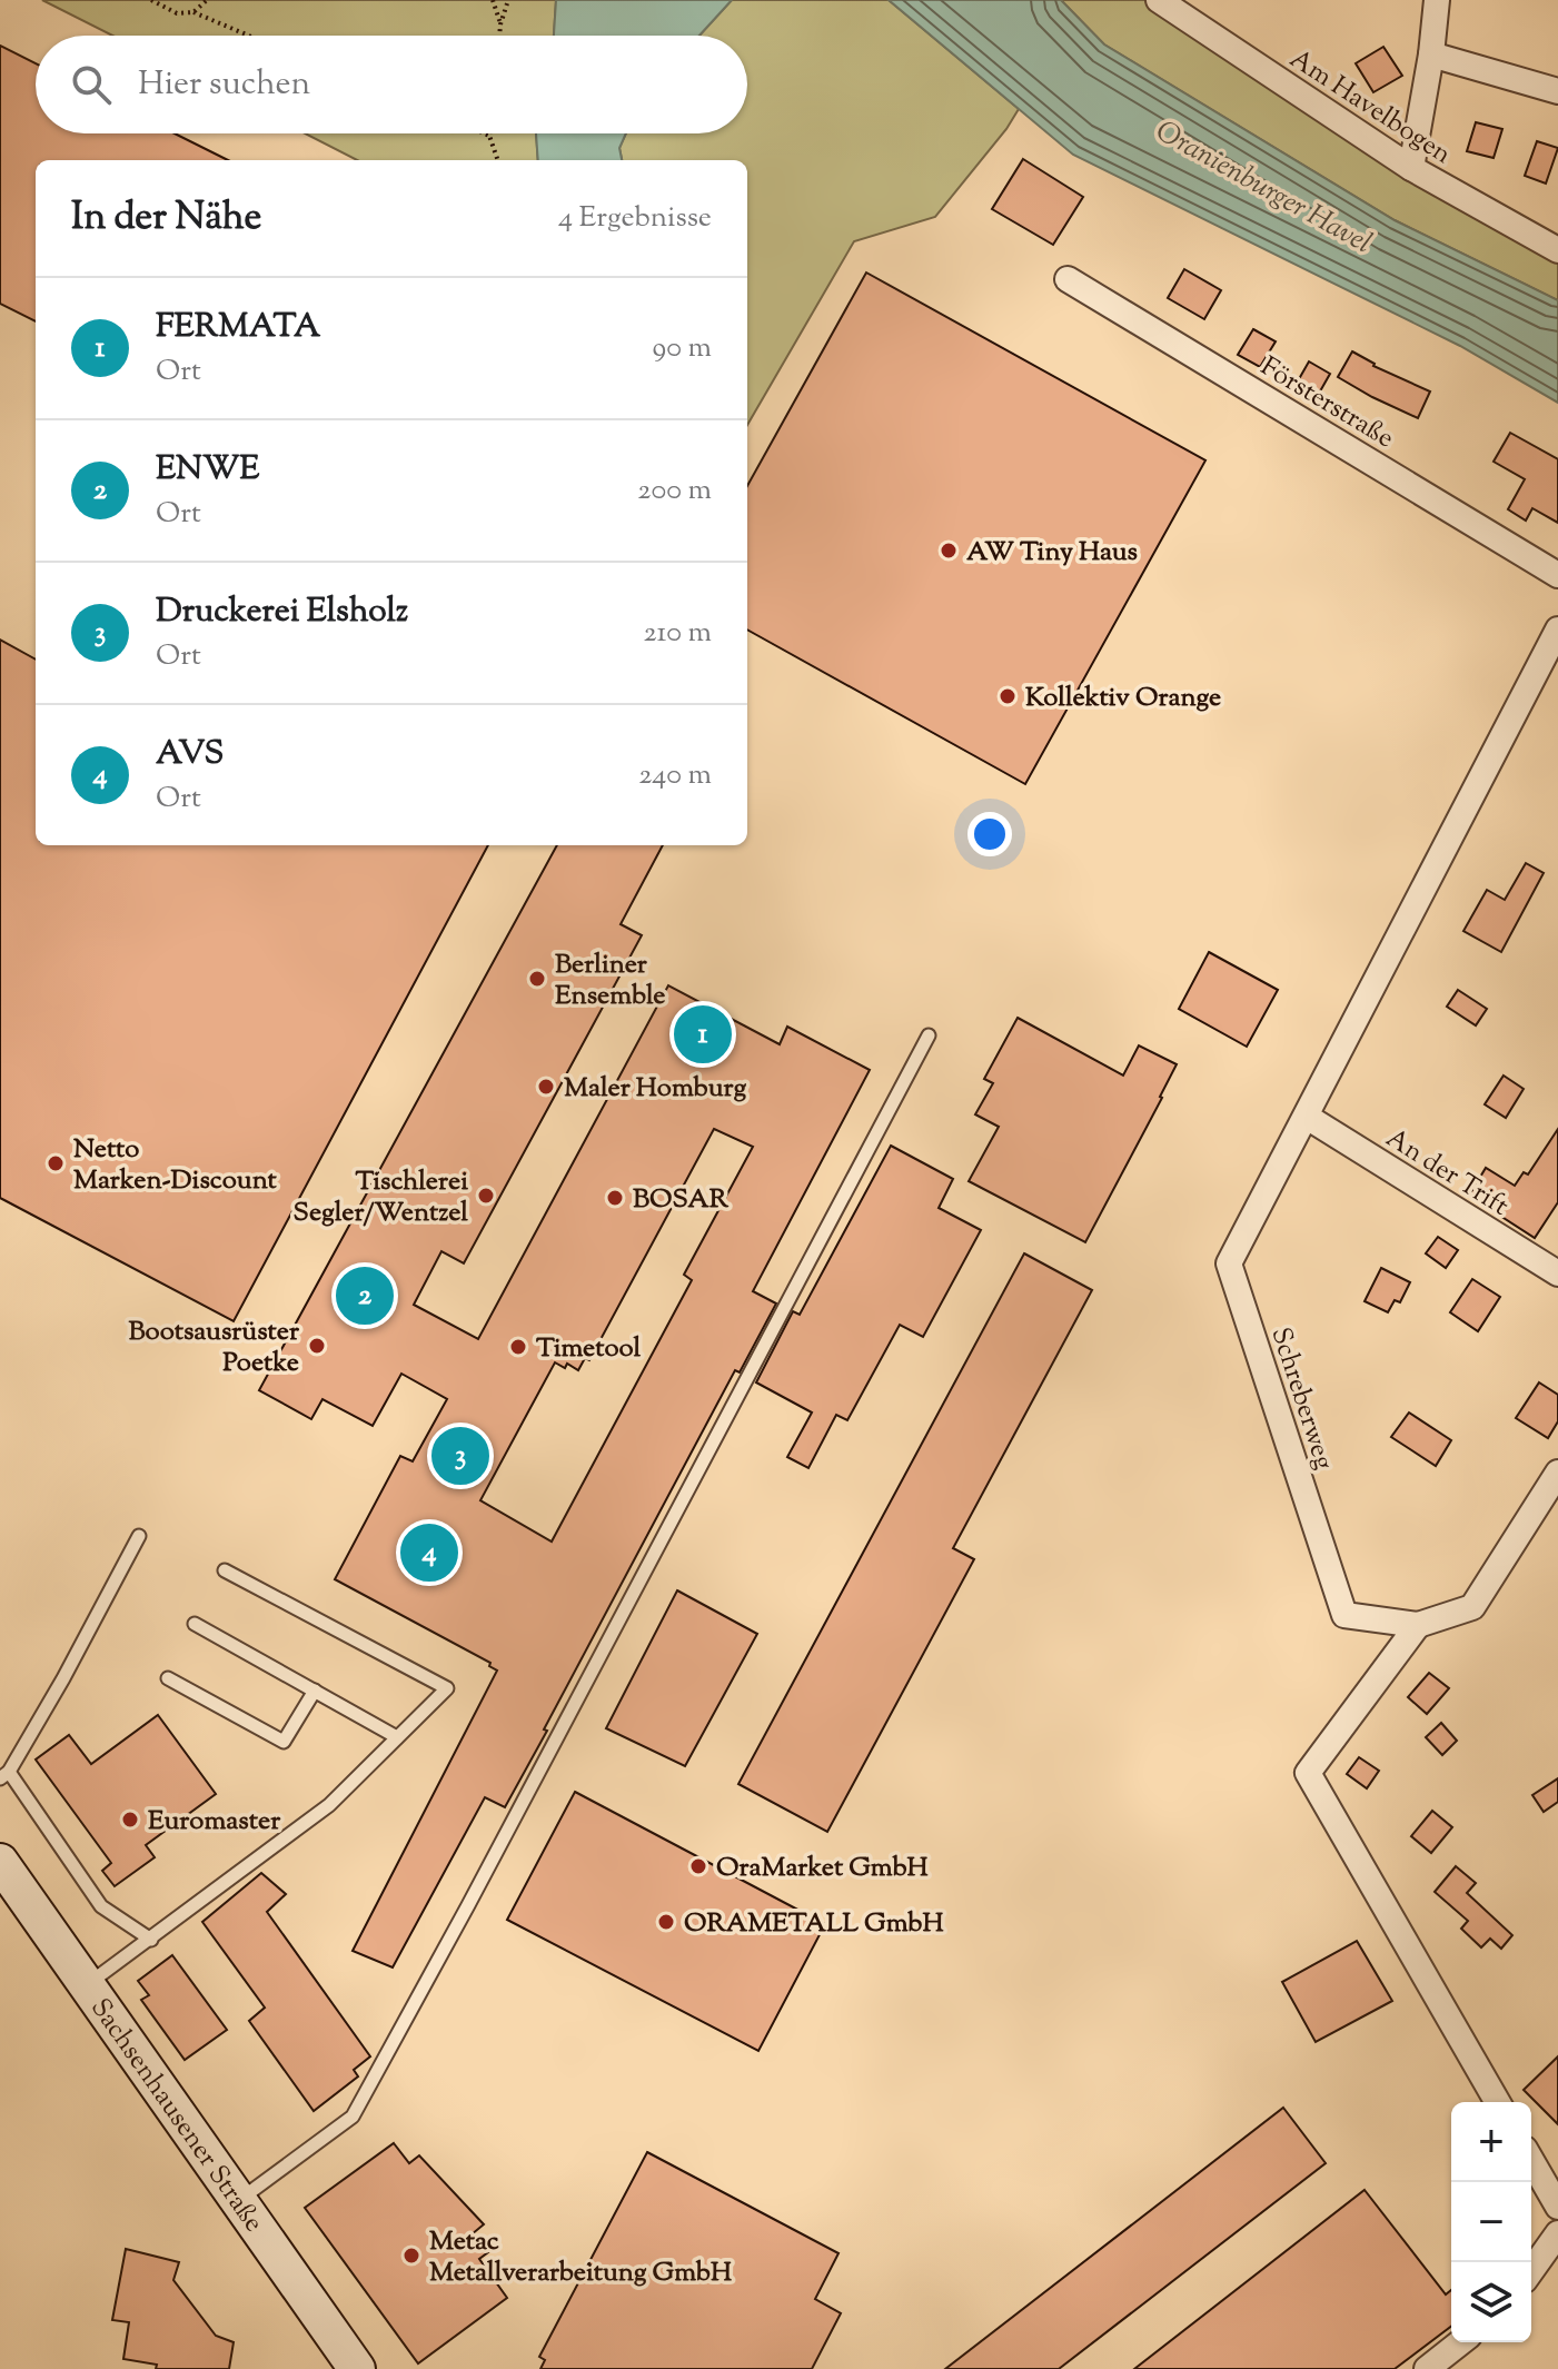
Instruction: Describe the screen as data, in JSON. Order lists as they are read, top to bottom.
{
  "streets": {
    "main road": ["Sachsenhausener Straße"],
    "street": [
      "Am Havelbogen",
      "Försterstraße",
      "An der Trift",
      "Schreberweg"
    ]
  },
  "crossings": [
    ["An der Trift", "Schreberweg"]
  ],
  "water": ["Oranienburger Havel"],
  "places": [
    "AW Tiny Haus",
    "Kollektiv Orange",
    "Berliner Ensemble",
    "Maler Homburg",
    "Netto Marken-Discount",
    "Tischlerei Segler/Wentzel",
    "BOSAR",
    "Bootsausrüster Poetke",
    "Timetool",
    "Euromaster",
    "OraMarket GmbH",
    "ORAMETALL GmbH",
    "Metac Metallverarbeitung GmbH"
  ],
  "page": {
    "search": "Hier suchen",
    "heading": ["In der Nähe", "4 Ergebnisse"],
    "list": [
      {
        "mark": "1",
        "name": "FERMATA",
        "note": "Ort",
        "value": "90 m"
      },
      {
        "mark": "2",
        "name": "ENWE",
        "note": "Ort",
        "value": "200 m"
      },
      {
        "mark": "3",
        "name": "Druckerei Elsholz",
        "note": "Ort",
        "value": "210 m"
      },
      {
        "mark": "4",
        "name": "AVS",
        "note": "Ort",
        "value": "240 m"
      }
    ],
    "pins": [
      "1",
      "2",
      "3",
      "4"
    ],
    "map_buttons": ["+", "−"]
  }
}
